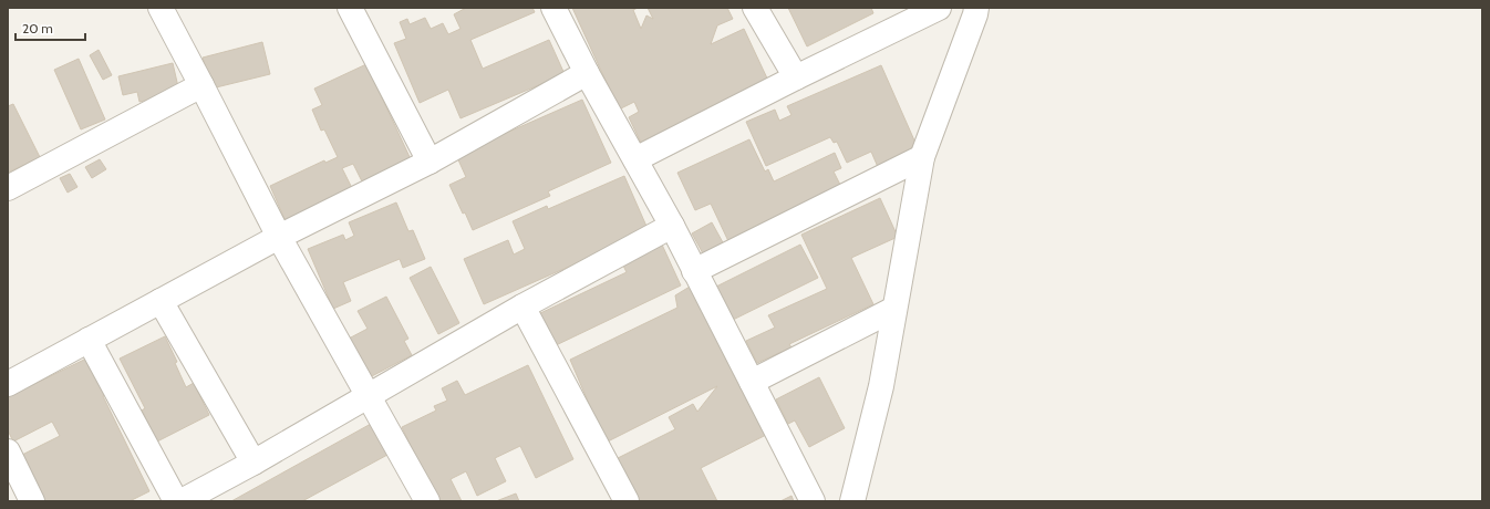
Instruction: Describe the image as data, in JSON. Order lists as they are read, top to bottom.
{
  "scale_bar": "20 m"
}
